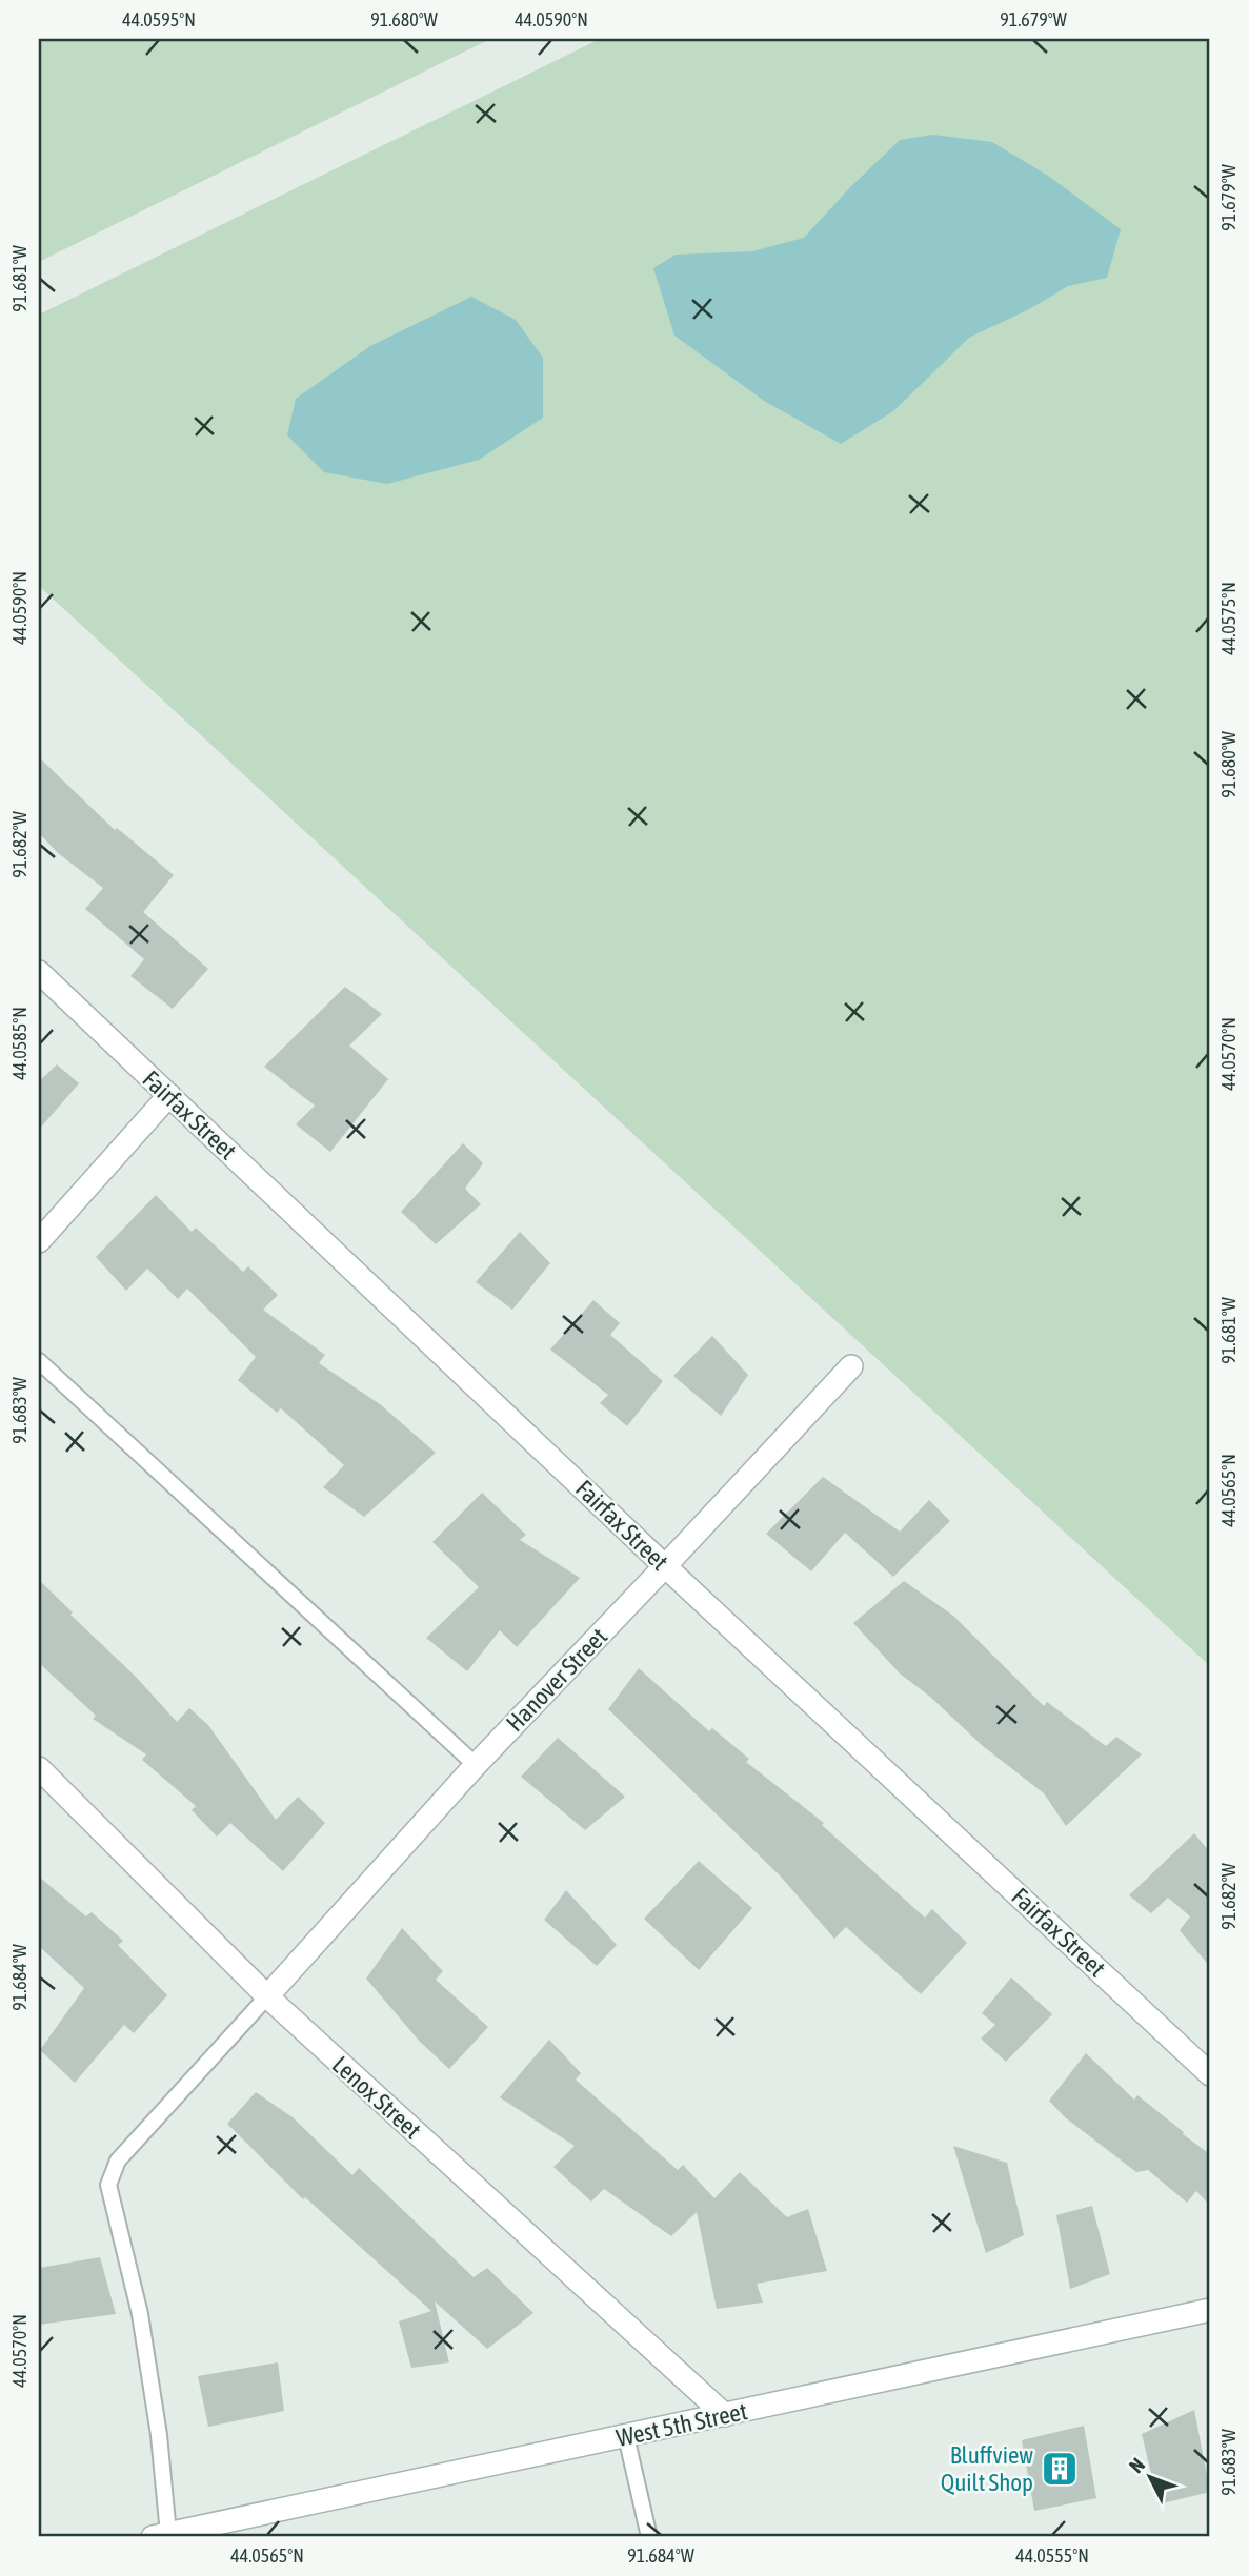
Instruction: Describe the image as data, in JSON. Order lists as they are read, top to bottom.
{
  "streets": {
    "street": [
      "Fairfax Street",
      "Hanover Street",
      "Lenox Street",
      "West 5th Street"
    ]
  },
  "crossings": [
    ["Fairfax Street", "Hanover Street"],
    ["Hanover Street", "Lenox Street"],
    ["Lenox Street", "West 5th Street"]
  ],
  "places": {
    "building": ["Bluffview Quilt Shop"]
  },
  "north": "top left",
  "coordinates": [
    "44.0595°N",
    "91.680°W",
    "44.0590°N",
    "91.679°W",
    "91.681°W",
    "44.0575°N",
    "91.682°W",
    "44.0585°N",
    "44.0570°N",
    "91.683°W",
    "44.0565°N",
    "91.684°W",
    "44.0555°N"
  ]
}
